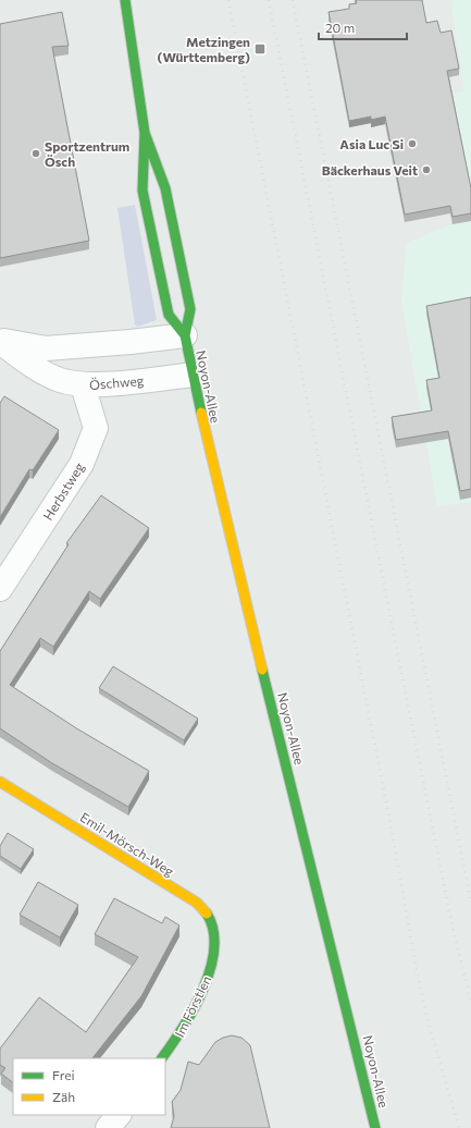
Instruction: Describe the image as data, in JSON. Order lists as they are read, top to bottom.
{
  "streets": {
    "main road": ["Noyon-Allee", "Emil-Mörsch-Weg", "Im Förstlen"],
    "street": ["Öschweg", "Herbstweg"]
  },
  "crossings": [
    ["Öschweg", "Noyon-Allee"],
    ["Öschweg", "Herbstweg"],
    ["Emil-Mörsch-Weg", "Im Förstlen"]
  ],
  "places": {
    "transit": ["Metzingen (Württemberg)"],
    "other": ["Asia Luc Si", "Sportzentrum Ösch", "Bäckerhaus Veit"]
  },
  "legend": ["Frei", "Zäh"],
  "scale_bar": "20 m"
}
